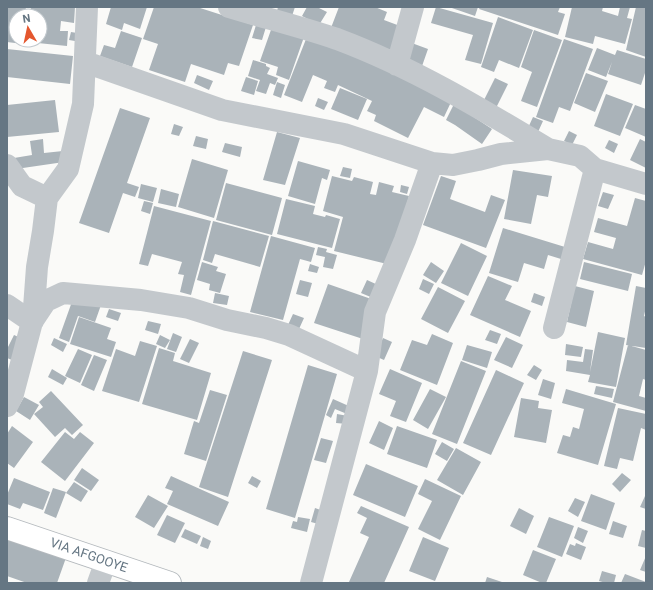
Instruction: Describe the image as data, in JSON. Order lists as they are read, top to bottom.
{
  "streets": {
    "main road": ["VIA AFGOOYE"]
  },
  "north": "top"
}
